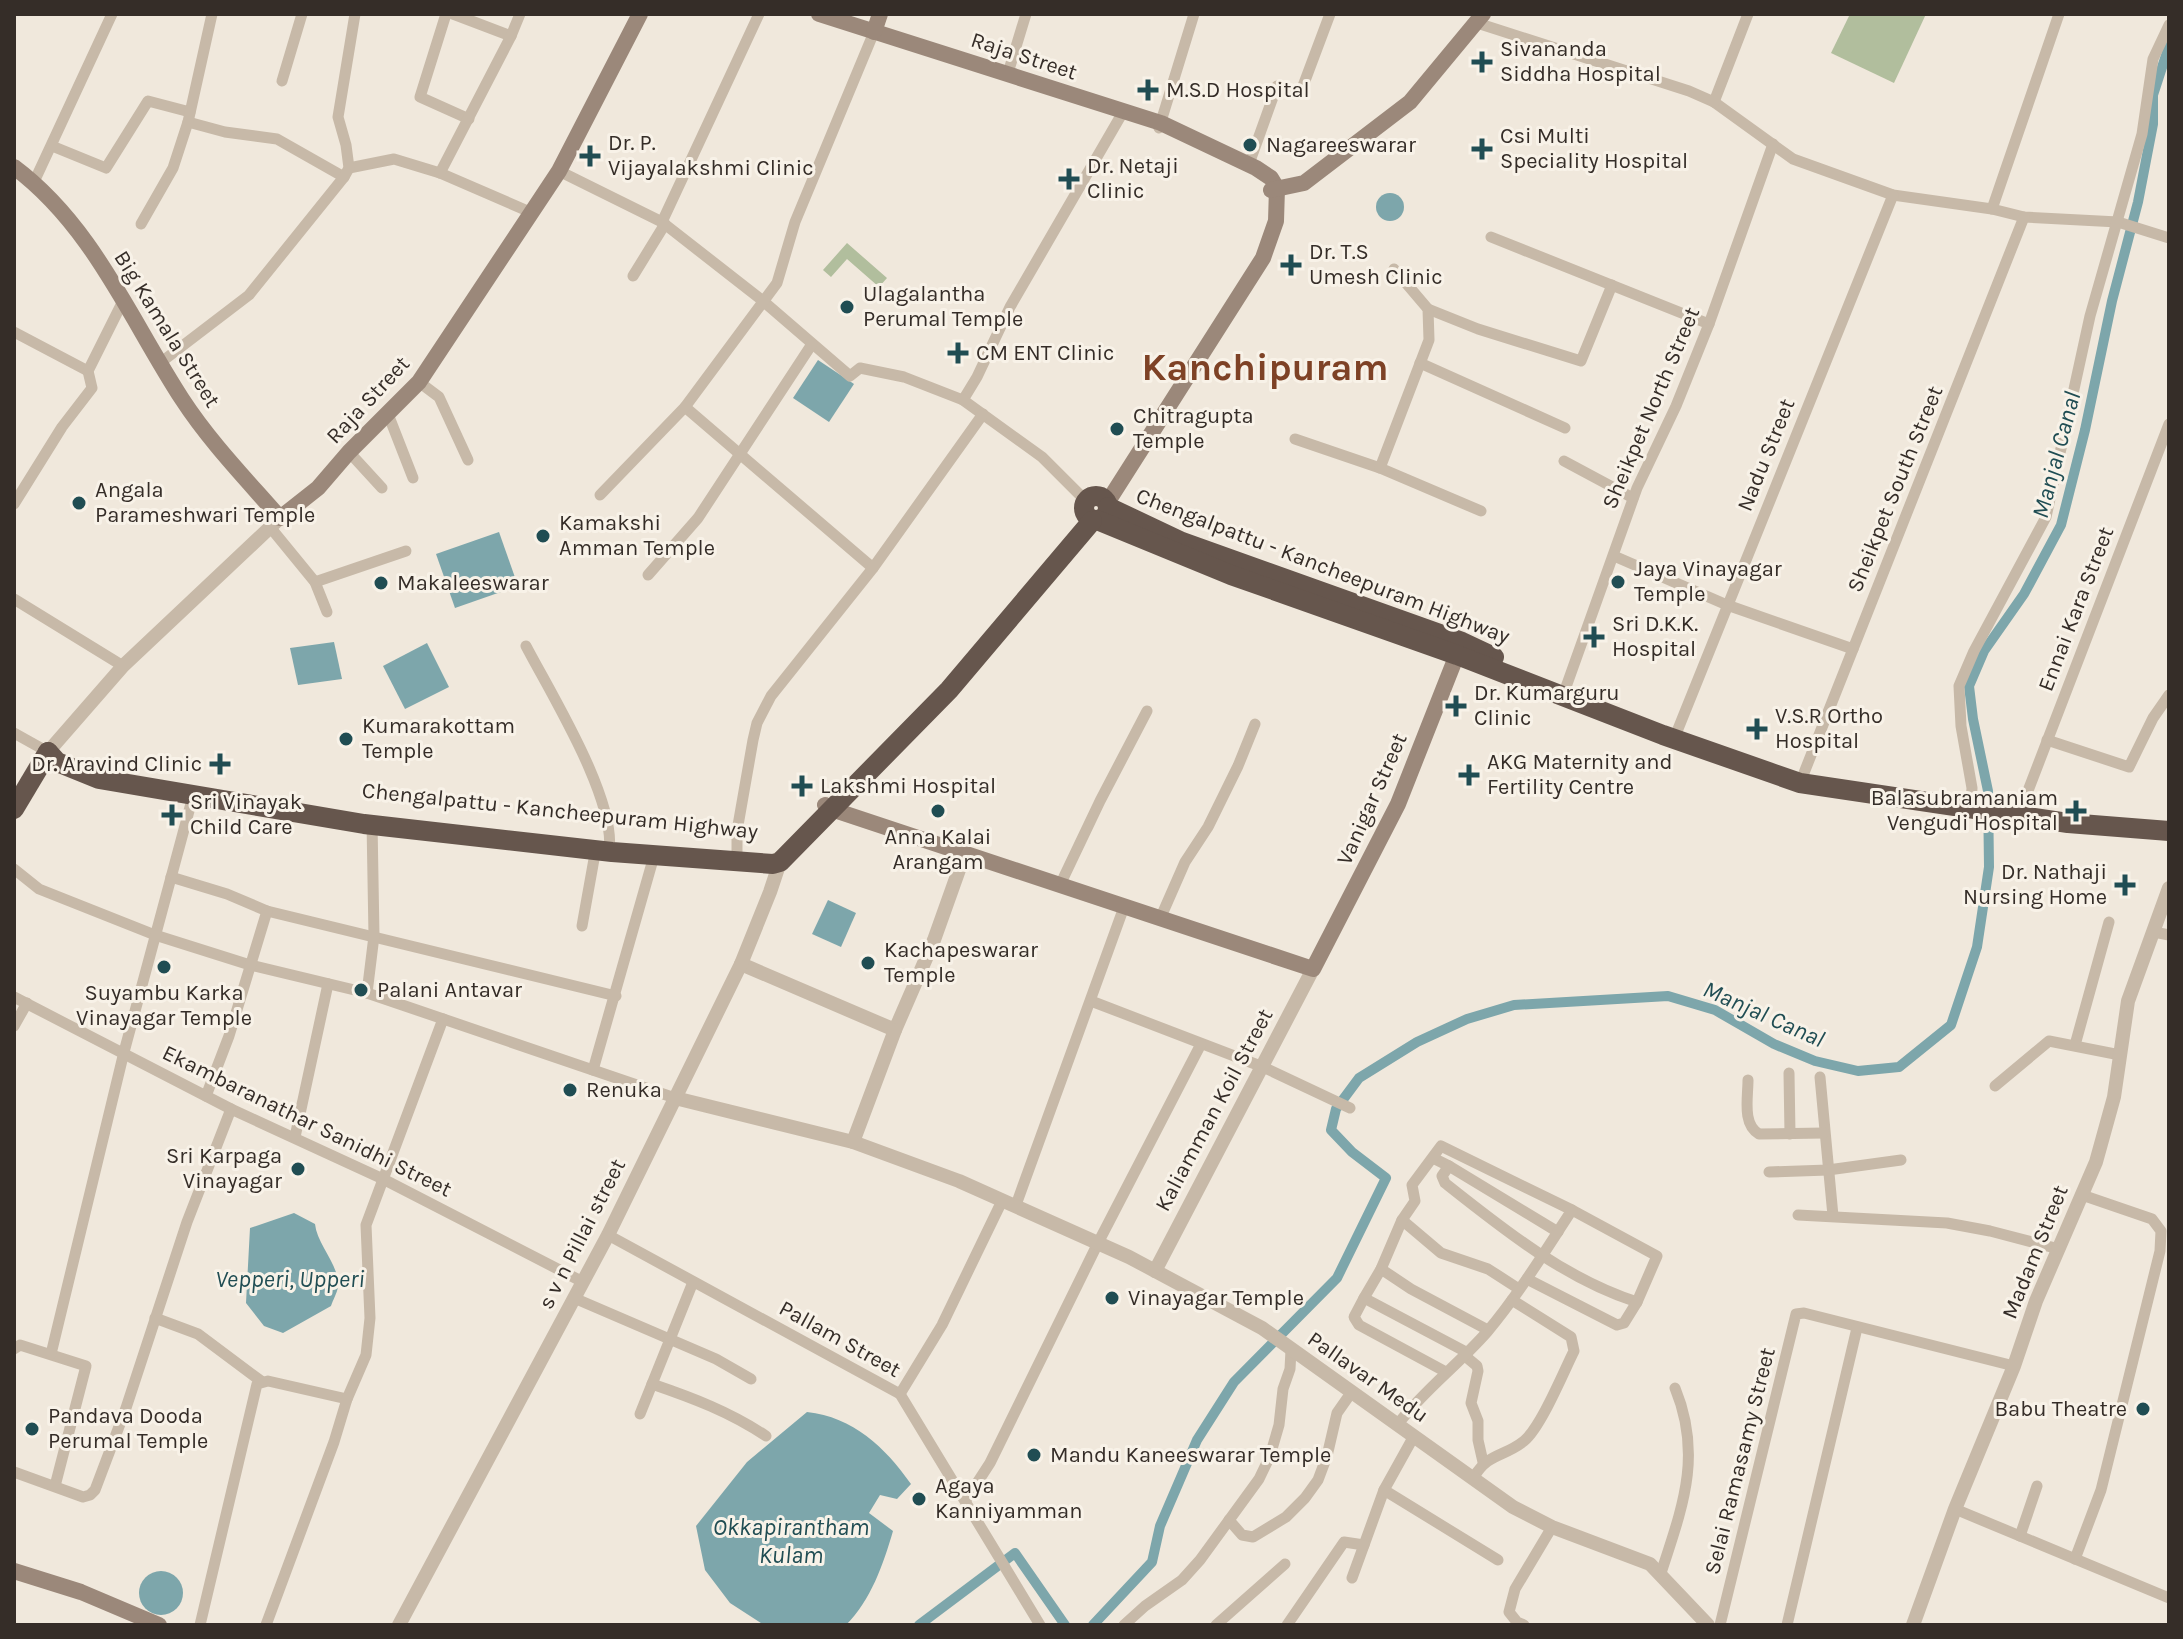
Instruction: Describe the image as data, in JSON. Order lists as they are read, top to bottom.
{
  "streets": {
    "highway": ["Chengalpattu - Kancheepuram Highway"],
    "main road": ["Raja Street", "Big Kamala Street", "Vanigar Street"],
    "street": [
      "Sheikpet North Street",
      "Nadu Street",
      "Sheikpet South Street",
      "Ennai Kara Street",
      "Kaliamman Koil Street",
      "Ekambaranathar Sanidhi Street",
      "s v n Pillai street",
      "Madam Street",
      "Pallam Street",
      "Pallavar Medu",
      "Selai Ramasamy Street"
    ]
  },
  "crossings": [
    ["Raja Street", "Big Kamala Street"],
    ["Raja Street", "Chengalpattu - Kancheepuram Highway"],
    ["Sheikpet North Street", "Chengalpattu - Kancheepuram Highway"],
    ["Nadu Street", "Chengalpattu - Kancheepuram Highway"],
    ["Chengalpattu - Kancheepuram Highway", "Vanigar Street"],
    ["Chengalpattu - Kancheepuram Highway", "s v n Pillai street"],
    ["Vanigar Street", "Kaliamman Koil Street"],
    ["Kaliamman Koil Street", "Pallavar Medu"],
    ["Ekambaranathar Sanidhi Street", "s v n Pillai street"],
    ["s v n Pillai street", "Pallam Street"],
    ["s v n Pillai street", "Pallavar Medu"]
  ],
  "districts": ["Kanchipuram"],
  "water": ["Manjal Canal", "Vepperi, Upperi", "Okkapirantham Kulam"],
  "places": {
    "health": [
      "Sivananda Siddha Hospital",
      "M.S.D Hospital",
      "Csi Multi Speciality Hospital",
      "Dr. P. Vijayalakshmi Clinic",
      "Dr. Netaji Clinic",
      "Dr. T.S Umesh Clinic",
      "CM ENT Clinic",
      "Sri D.K.K. Hospital",
      "Dr. Kumarguru Clinic",
      "V.S.R Ortho Hospital",
      "Dr. Aravind Clinic",
      "AKG Maternity and Fertility Centre",
      "Lakshmi Hospital",
      "Balasubramaniam Vengudi Hospital",
      "Sri Vinayak Child Care",
      "Dr. Nathaji Nursing Home"
    ],
    "other": [
      "Nagareeswarar",
      "Ulagalantha Perumal Temple",
      "Chitragupta Temple",
      "Angala Parameshwari Temple",
      "Kamakshi Amman Temple",
      "Jaya Vinayagar Temple",
      "Makaleeswarar",
      "Kumarakottam Temple",
      "Anna Kalai Arangam",
      "Kachapeswarar Temple",
      "Suyambu Karka Vinayagar Temple",
      "Palani Antavar",
      "Renuka",
      "Sri Karpaga Vinayagar",
      "Vinayagar Temple",
      "Babu Theatre",
      "Pandava Dooda Perumal Temple",
      "Mandu Kaneeswarar Temple",
      "Agaya Kanniyamman"
    ]
  }
}
